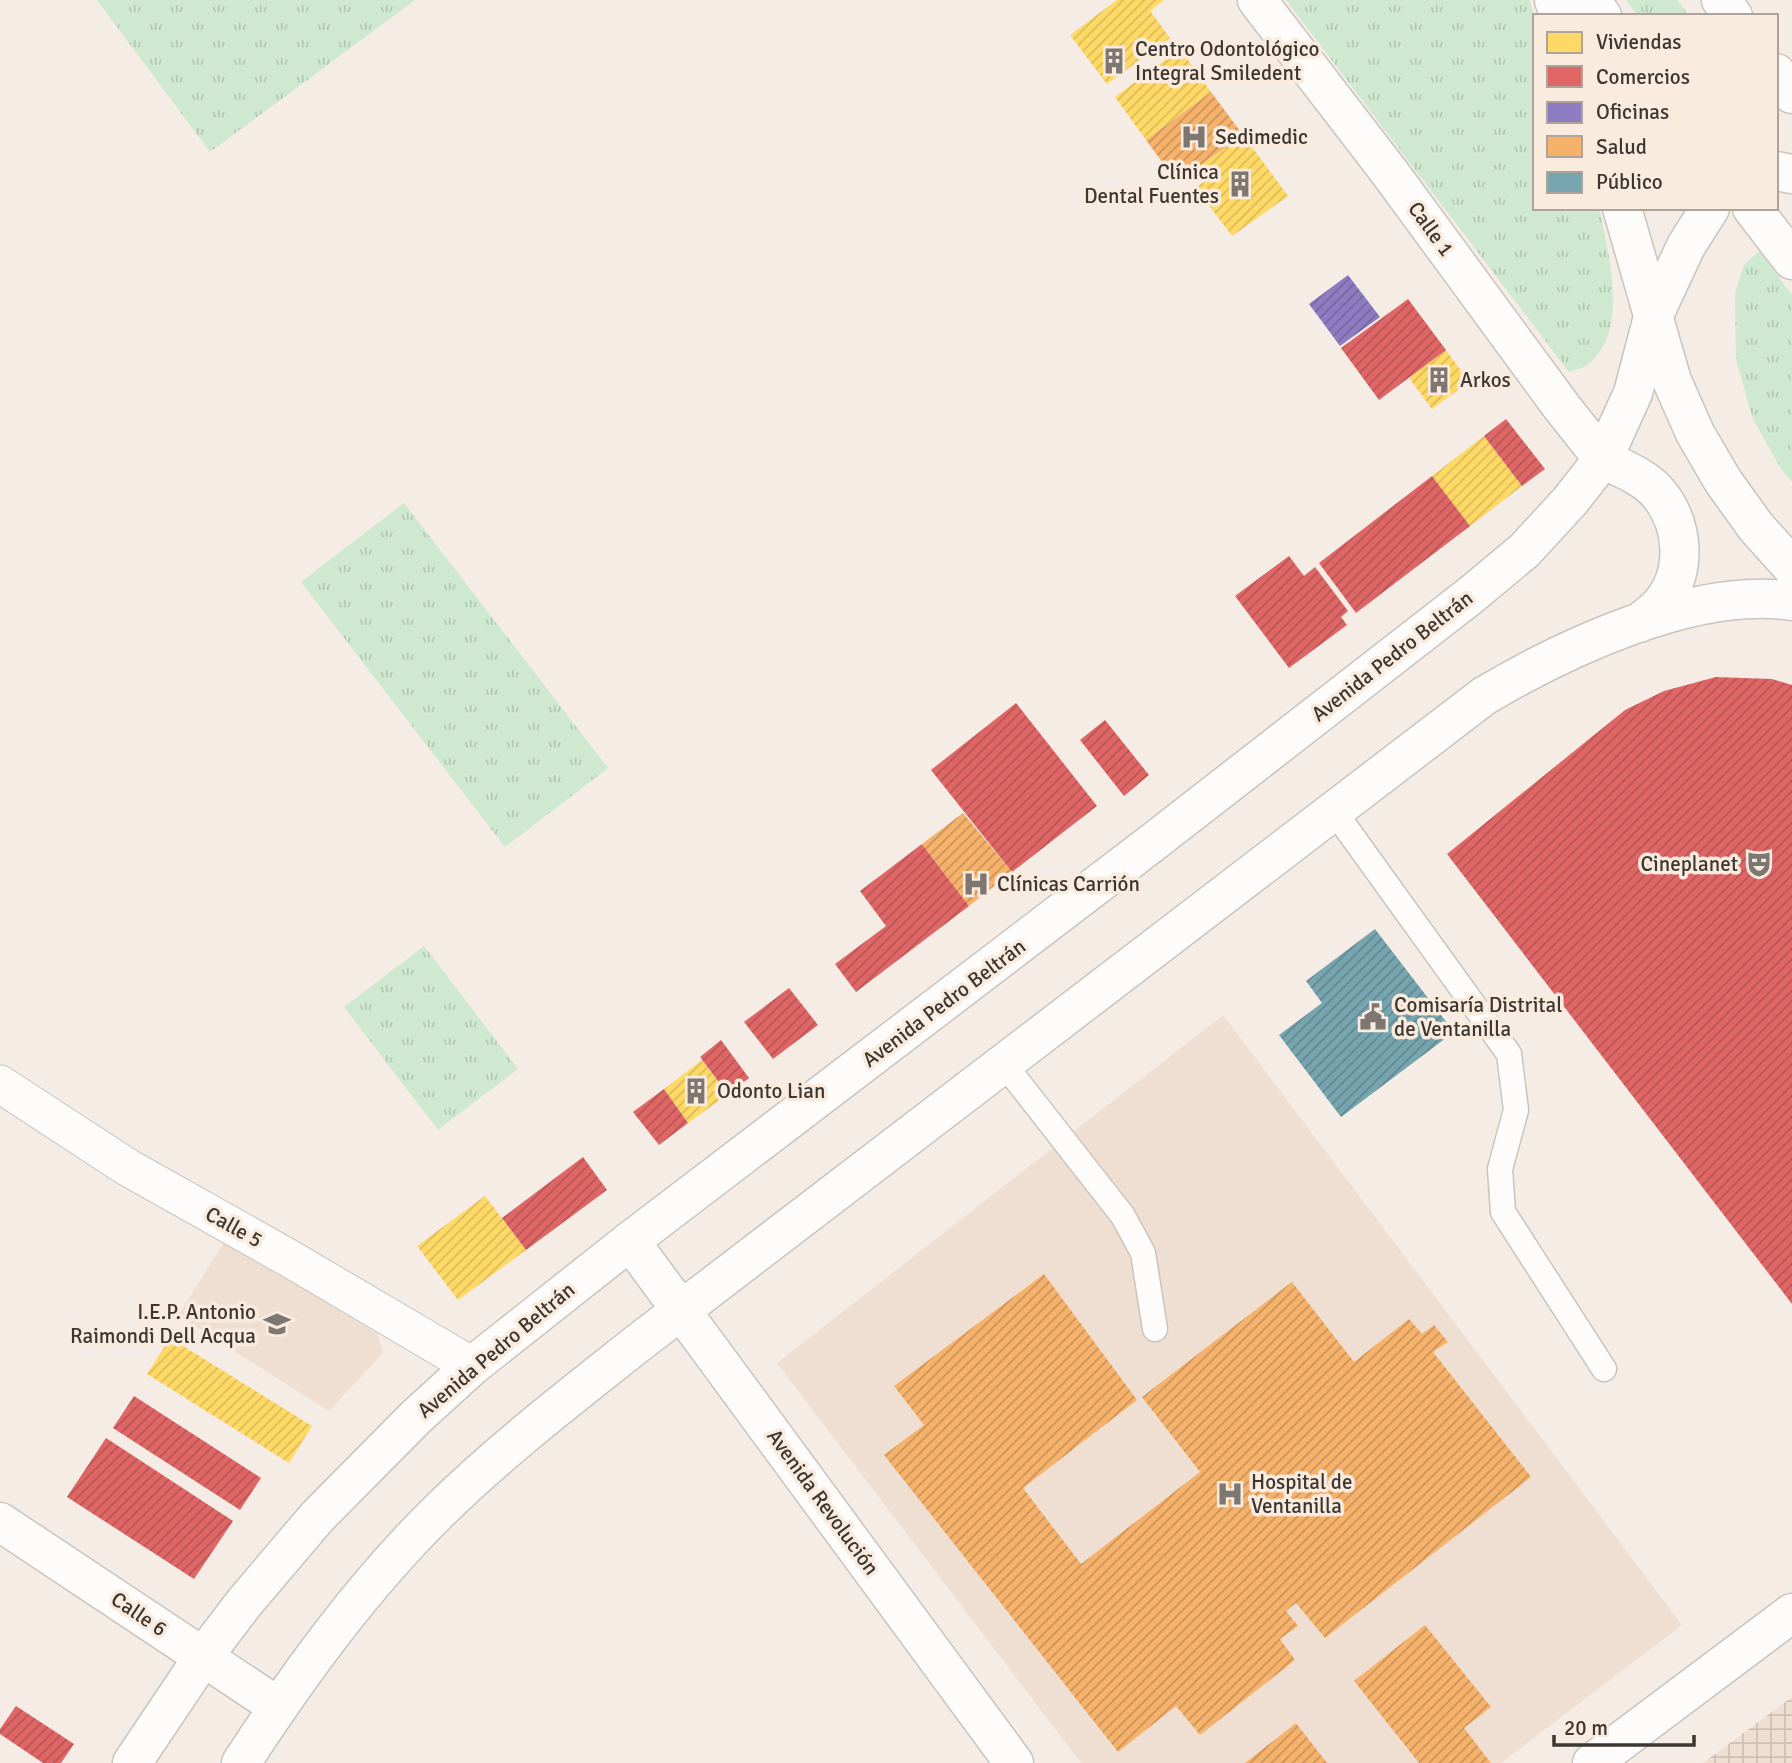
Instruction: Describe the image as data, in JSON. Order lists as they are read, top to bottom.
{
  "streets": {
    "main road": [
      "Calle 1",
      "Avenida Pedro Beltrán",
      "Avenida Revolución",
      "Calle 6"
    ],
    "street": ["Calle 5"]
  },
  "crossings": [
    ["Calle 1", "Avenida Pedro Beltrán"],
    ["Avenida Pedro Beltrán", "Calle 5"],
    ["Avenida Pedro Beltrán", "Avenida Revolución"],
    ["Avenida Pedro Beltrán", "Calle 6"]
  ],
  "places": {
    "building": [
      "Centro Odontológico Integral Smiledent",
      "Clínica Dental Fuentes",
      "Arkos",
      "Odonto Lian"
    ],
    "hospital": ["Sedimedic", "Clínicas Carrión", "Hospital de Ventanilla"],
    "theatre": ["Cineplanet"],
    "public building": ["Comisaría Distrital de Ventanilla"],
    "school or university": ["I.E.P. Antonio Raimondi Dell Acqua"]
  },
  "legend": [
    "Viviendas",
    "Comercios",
    "Oficinas",
    "Salud",
    "Público"
  ],
  "scale_bar": "20 m"
}
